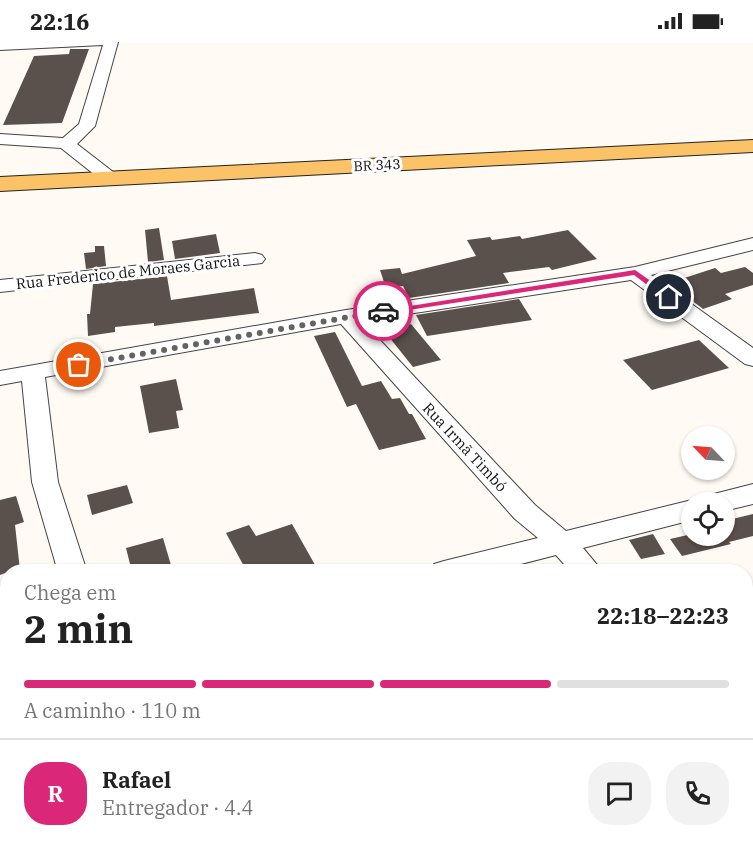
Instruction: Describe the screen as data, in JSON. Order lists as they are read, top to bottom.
{
  "streets": {
    "main road": ["BR 343"],
    "street": ["Rua Frederico de Moraes Garcia", "Rua Irmã Timbó"]
  },
  "north": "top left",
  "page": {
    "status": "22:16",
    "heading": ["2 min", "Chega em", "22:18–22:23"],
    "panel": ["Rafael", "Entregador · 4.4"],
    "bar": "A caminho · 110 m",
    "round": "R"
  }
}
